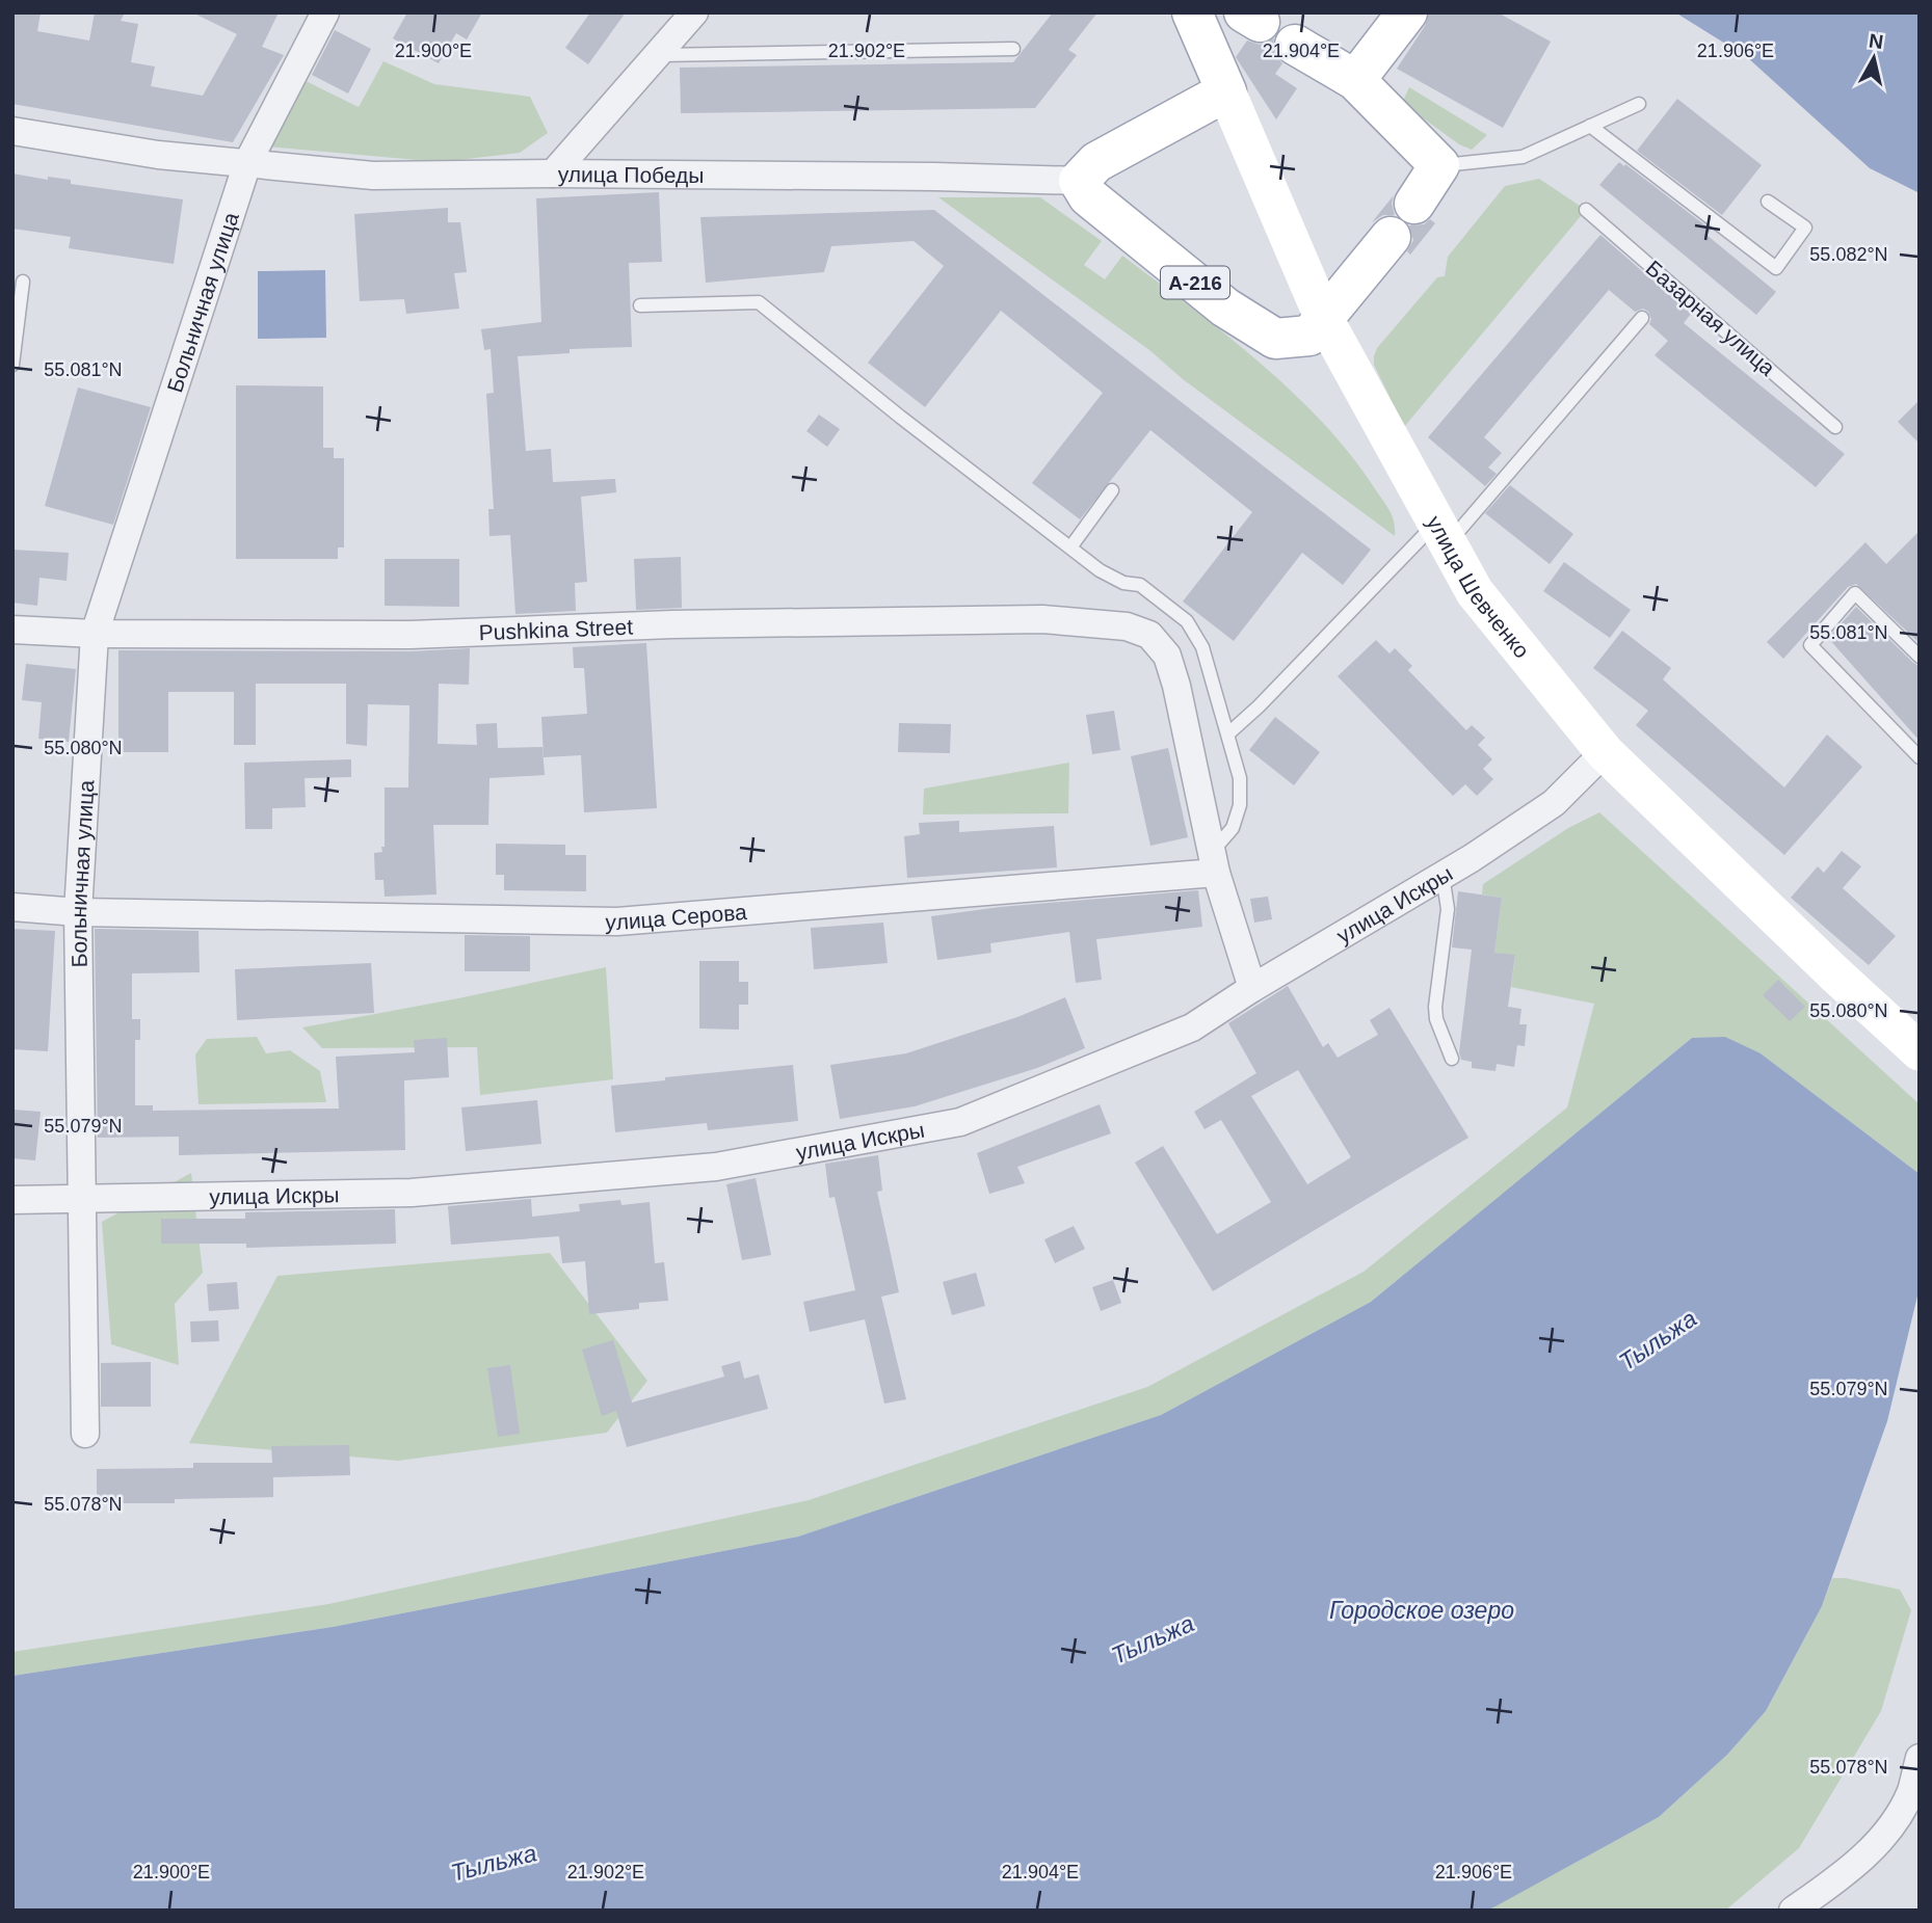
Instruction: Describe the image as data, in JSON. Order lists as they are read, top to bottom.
{
  "streets": {
    "main road": ["А-216", "улица Шевченко"],
    "street": [
      "улица Победы",
      "Больничная улица",
      "Pushkina Street",
      "улица Искры",
      "улица Серова"
    ],
    "lane": ["Базарная улица"]
  },
  "crossings": [
    ["улица Победы", "А-216"],
    ["улица Победы", "Больничная улица"],
    ["А-216", "улица Шевченко"],
    ["Больничная улица", "Pushkina Street"],
    ["Больничная улица", "улица Искры"],
    ["Больничная улица", "улица Серова"],
    ["улица Шевченко", "улица Искры"],
    ["Pushkina Street", "улица Серова"]
  ],
  "water": ["Тыльжа", "Городское озеро"],
  "north": "top",
  "coordinates": [
    "21.900°E",
    "21.902°E",
    "21.904°E",
    "21.906°E",
    "55.082°N",
    "55.081°N",
    "55.080°N",
    "55.079°N",
    "55.078°N"
  ]
}
